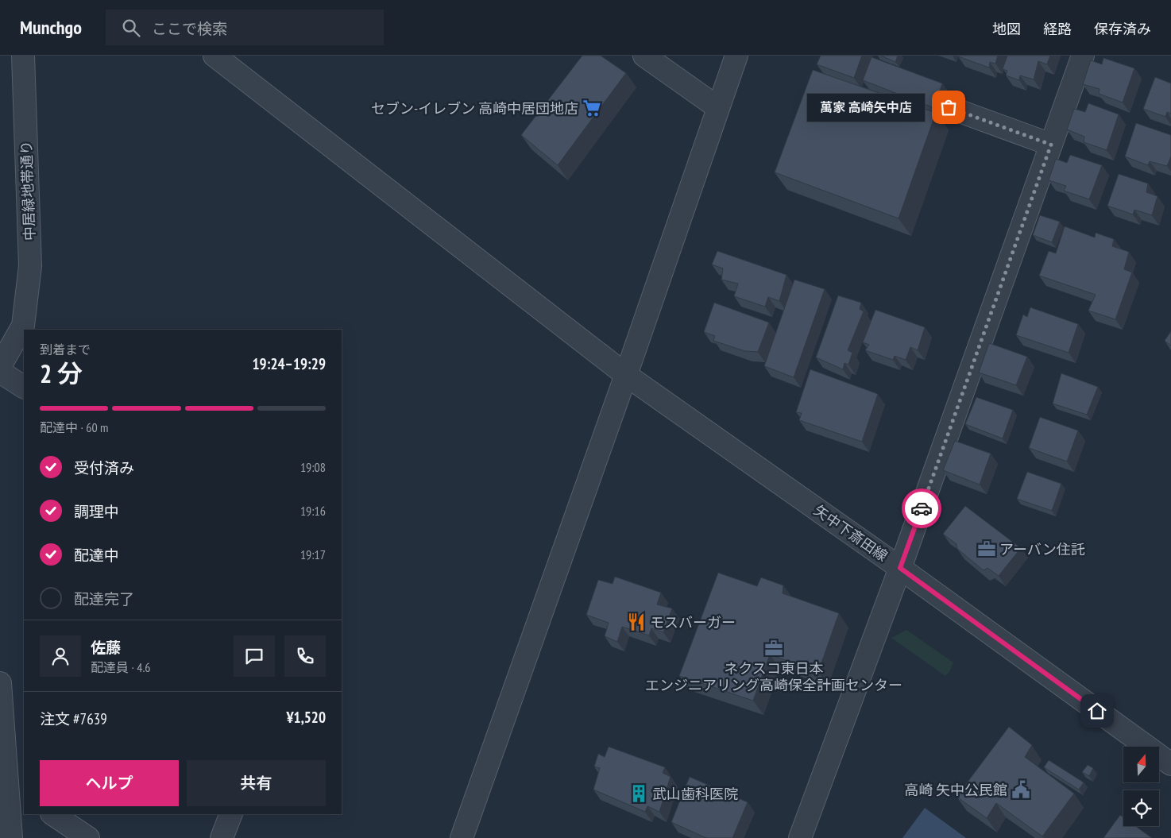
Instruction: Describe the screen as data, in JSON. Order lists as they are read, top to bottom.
{
  "streets": {
    "street": ["中居緑地帯通り", "矢中下斎田線"]
  },
  "places": {
    "other": ["萬家 高崎矢中店"],
    "supermarket": ["セブン-イレブン 高崎中居団地店"],
    "office": ["アーバン住託", "ネクスコ東日本 エンジニアリング高崎保全計画センター"],
    "restaurant": ["モスバーガー"],
    "public building": ["高崎 矢中公民館"],
    "building": ["武山歯科医院"]
  },
  "north": "top",
  "page": {
    "header": "Munchgo",
    "search": "ここで検索",
    "nav": ["地図", "経路", "保存済み"],
    "bubble": "萬家 高崎矢中店",
    "heading": ["2 分", "到着まで", "19:24–19:29"],
    "panel": [
      "佐藤",
      "配達員 · 4.6",
      "注文 #7639",
      "¥1,520"
    ],
    "bar": "配達中 · 60 m",
    "list": [
      ["受付済み", "19:08"],
      ["調理中", "19:16"],
      ["配達中", "19:17"],
      "配達完了"
    ],
    "buttons": ["ヘルプ", "共有"]
  }
}
